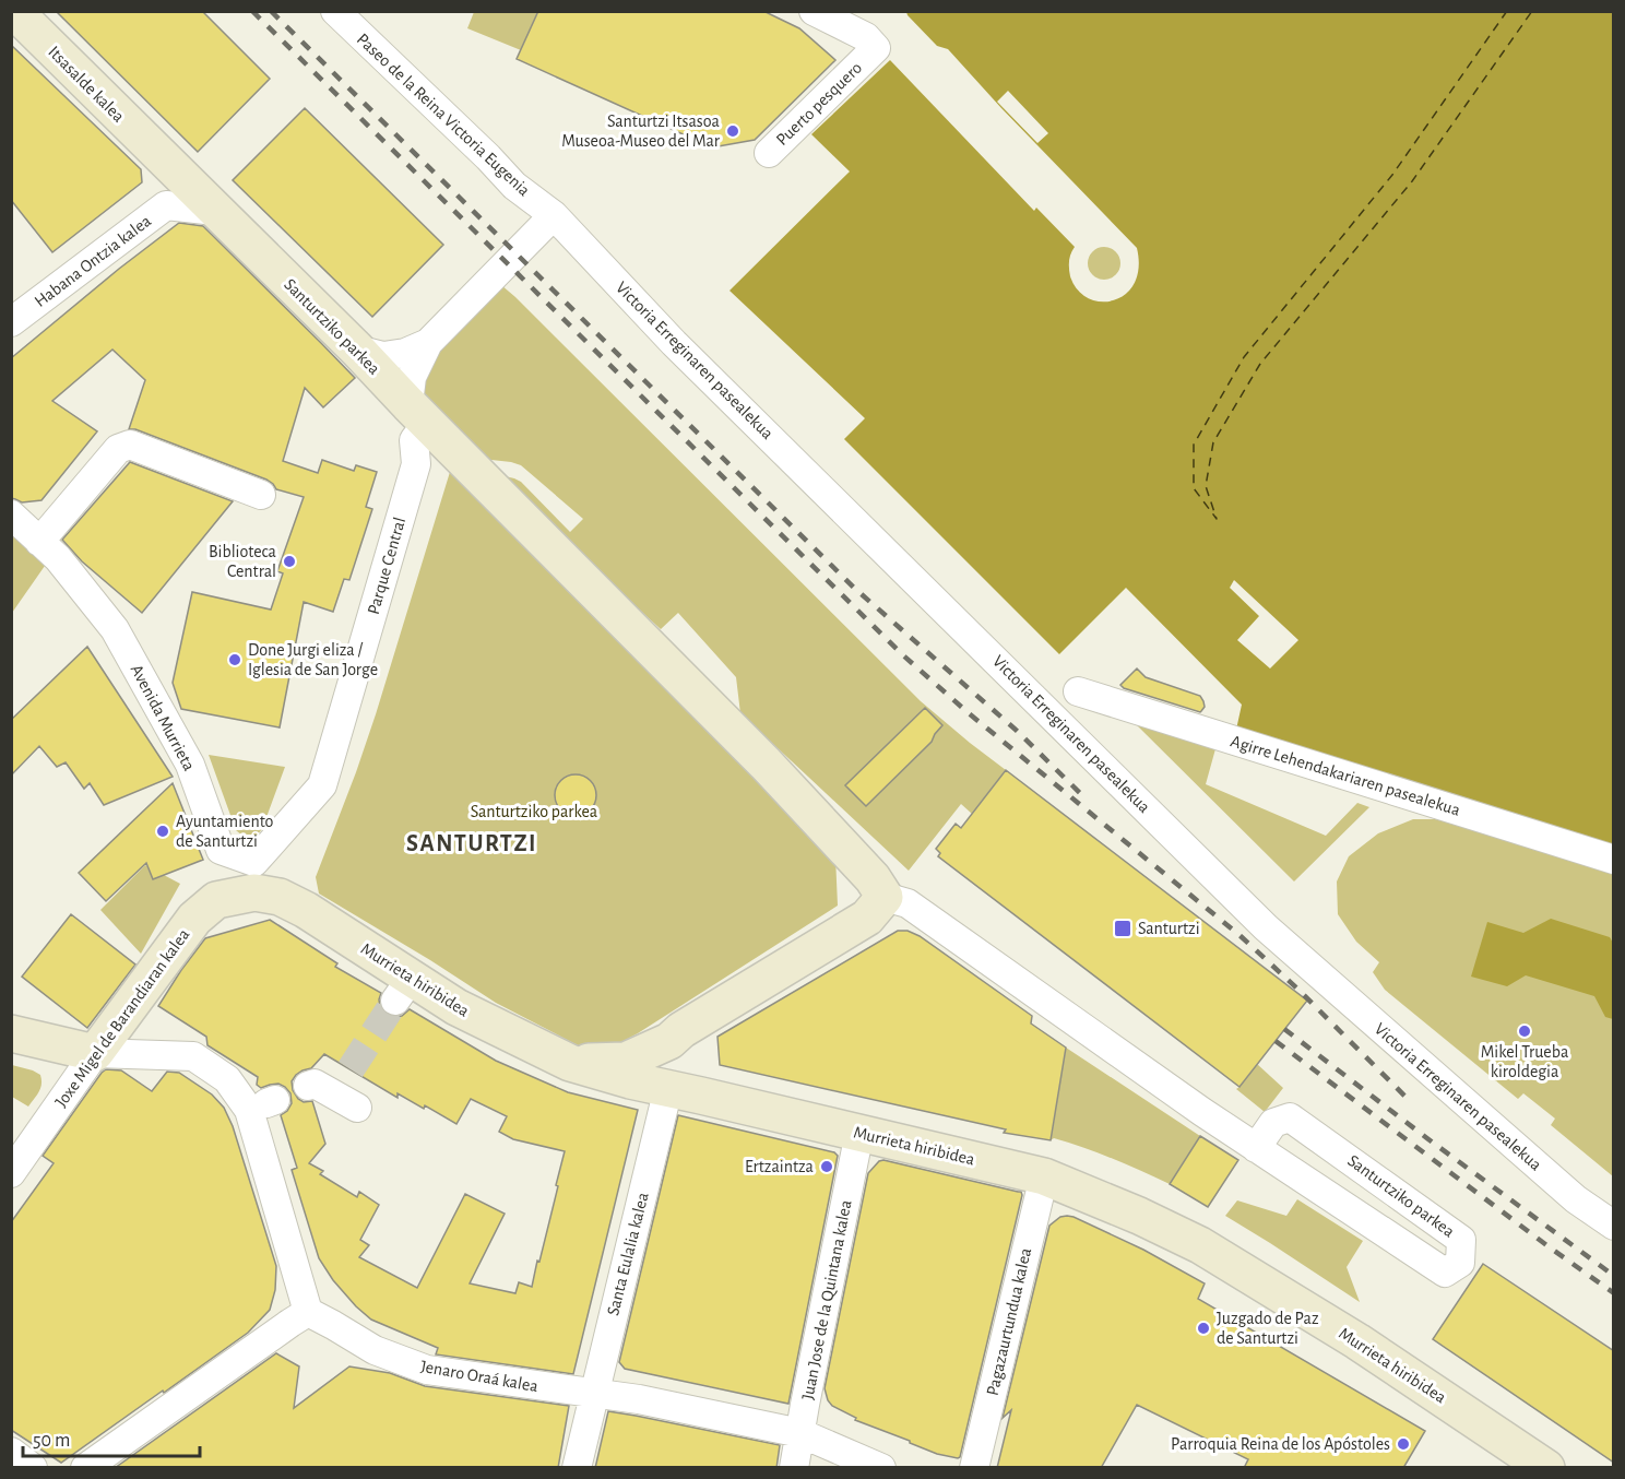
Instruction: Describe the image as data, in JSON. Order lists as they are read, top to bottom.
{
  "streets": {
    "street": [
      "Itsasalde kalea",
      "Puerto pesquero",
      "Paseo de la Reina Victoria Eugenia",
      "Habana Ontzia kalea",
      "Santurtziko parkea",
      "Victoria Erreginaren pasealekua",
      "Parque Central",
      "Avenida Murrieta",
      "Agirre Lehendakariaren pasealekua",
      "Murrieta hiribidea",
      "Joxe Migel de Barandiaran kalea",
      "Santa Eulalia kalea",
      "Juan Jose de la Quintana kalea",
      "Pagazaurtundua kalea",
      "Jenaro Oraá kalea"
    ]
  },
  "crossings": [
    ["Itsasalde kalea", "Santurtziko parkea"],
    ["Paseo de la Reina Victoria Eugenia", "Victoria Erreginaren pasealekua"],
    ["Habana Ontzia kalea", "Santurtziko parkea"],
    ["Santurtziko parkea", "Parque Central"],
    ["Parque Central", "Avenida Murrieta"],
    ["Parque Central", "Murrieta hiribidea"],
    ["Parque Central", "Joxe Migel de Barandiaran kalea"],
    ["Avenida Murrieta", "Murrieta hiribidea"],
    ["Avenida Murrieta", "Joxe Migel de Barandiaran kalea"],
    ["Murrieta hiribidea", "Joxe Migel de Barandiaran kalea"],
    ["Murrieta hiribidea", "Santa Eulalia kalea"],
    ["Murrieta hiribidea", "Juan Jose de la Quintana kalea"],
    ["Murrieta hiribidea", "Pagazaurtundua kalea"],
    ["Santa Eulalia kalea", "Jenaro Oraá kalea"],
    ["Juan Jose de la Quintana kalea", "Jenaro Oraá kalea"]
  ],
  "districts": ["SANTURTZI"],
  "parks": ["Santurtziko parkea"],
  "places": {
    "other": [
      "Santurtzi Itsasoa Museoa-Museo del Mar",
      "Biblioteca Central",
      "Done Jurgi eliza / Iglesia de San Jorge",
      "Ayuntamiento de Santurtzi",
      "Mikel Trueba kiroldegia",
      "Ertzaintza",
      "Juzgado de Paz de Santurtzi",
      "Parroquia Reina de los Apóstoles"
    ],
    "transit": ["Santurtzi"]
  },
  "scale_bar": "50 m"
}
